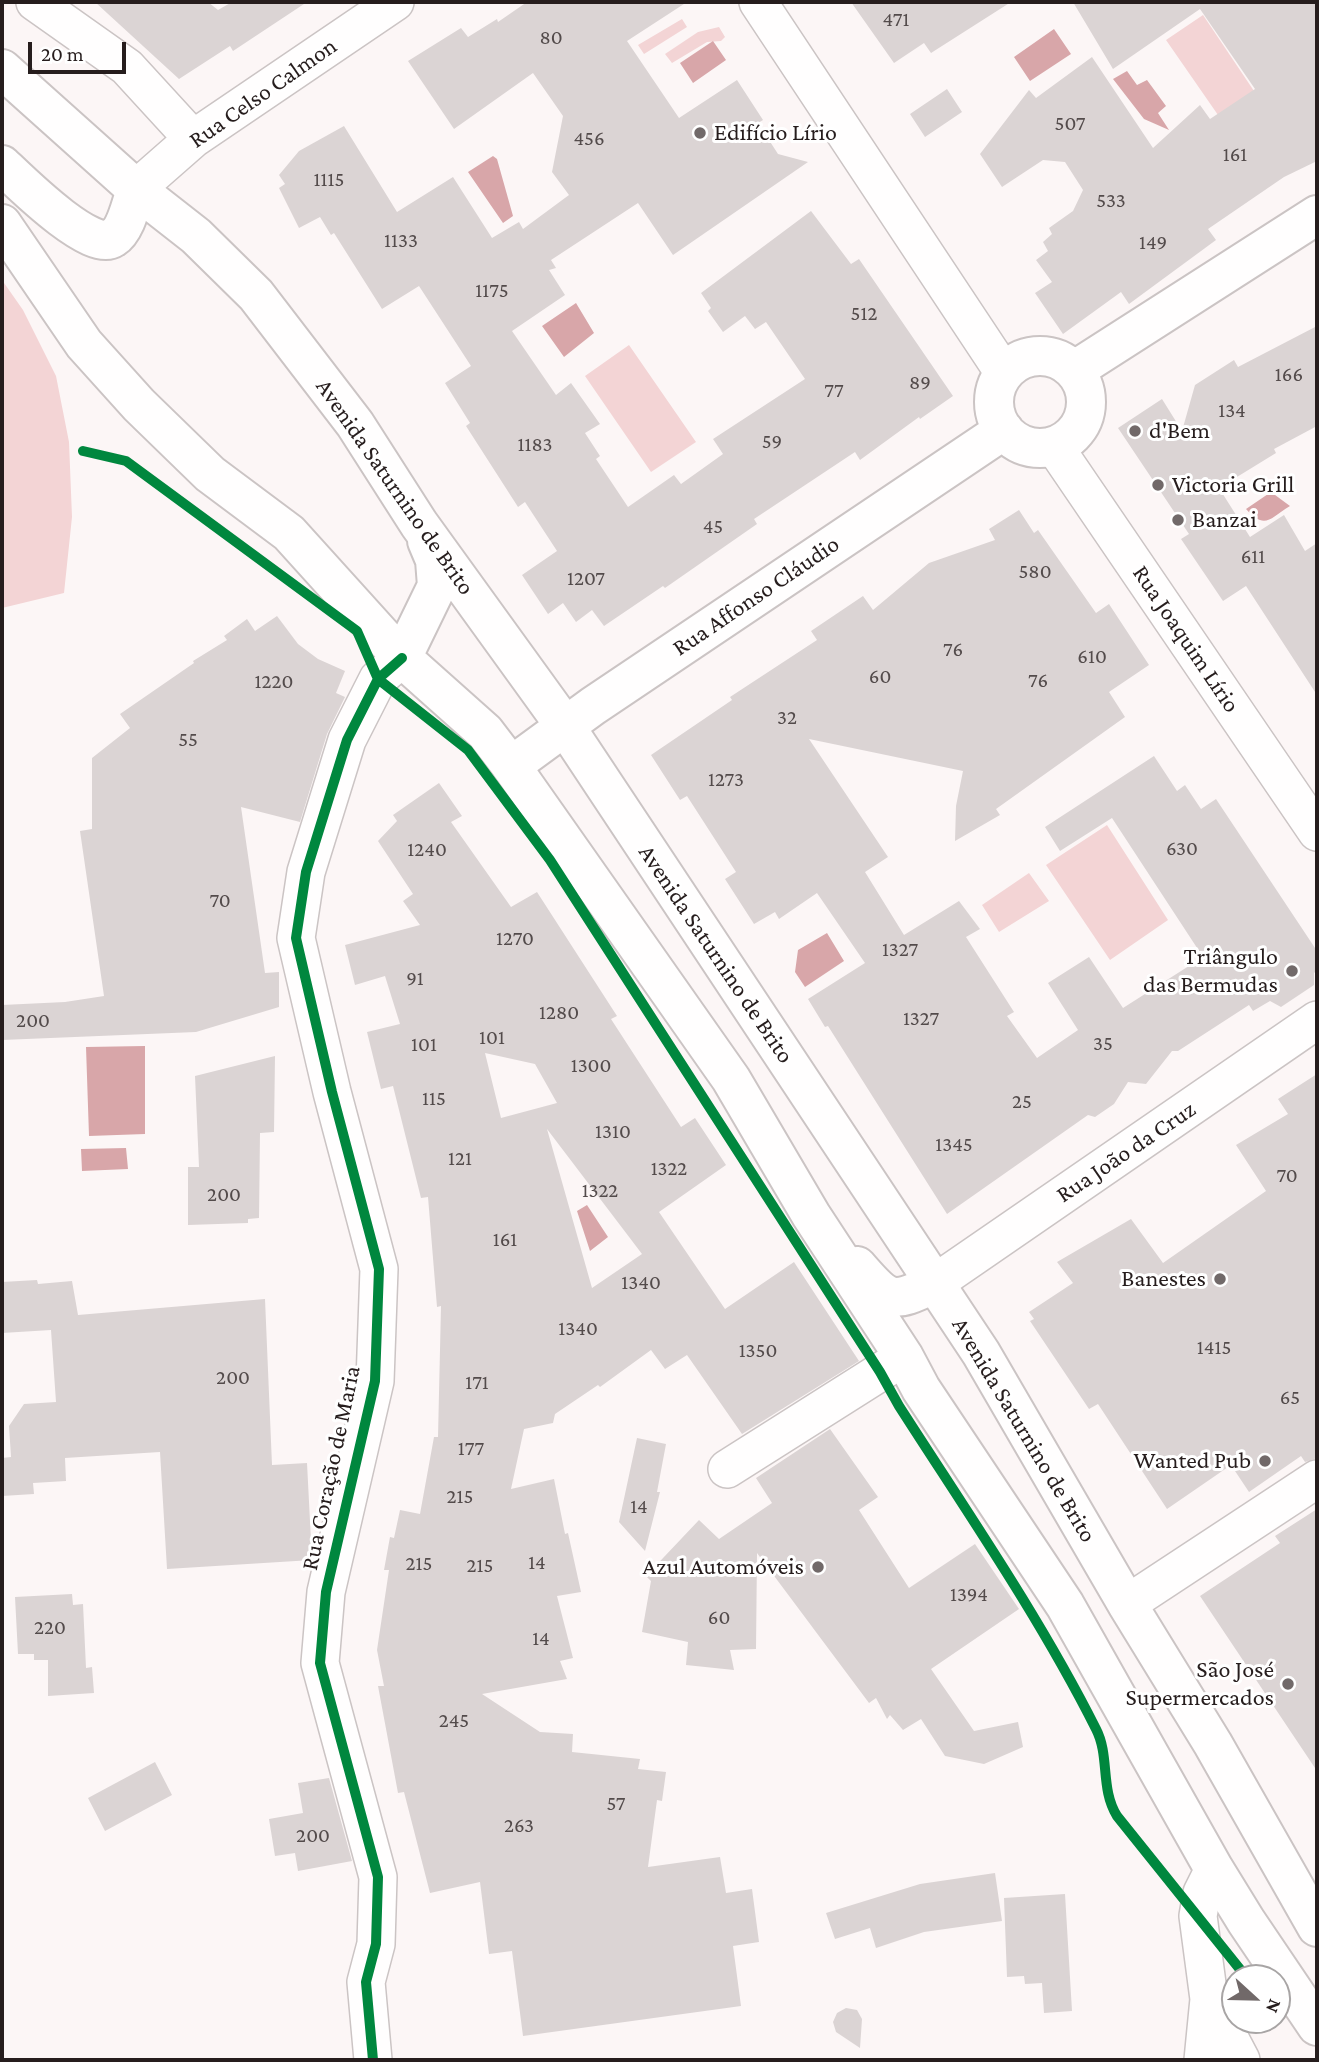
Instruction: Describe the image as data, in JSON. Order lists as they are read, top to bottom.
{
  "streets": {
    "main road": ["Avenida Saturnino de Brito", "Rua Affonso Cláudio"],
    "street": [
      "Rua Celso Calmon",
      "Rua Joaquim Lírio",
      "Rua João da Cruz",
      "Rua Coração de Maria"
    ]
  },
  "crossings": [
    ["Rua Celso Calmon", "Avenida Saturnino de Brito"],
    ["Avenida Saturnino de Brito", "Rua Affonso Cláudio"],
    ["Avenida Saturnino de Brito", "Rua João da Cruz"],
    ["Rua Affonso Cláudio", "Rua Joaquim Lírio"]
  ],
  "places": [
    "Edifício Lírio",
    "d'Bem",
    "Victoria Grill",
    "Banzai",
    "Triângulo das Bermudas",
    "Banestes",
    "Wanted Pub",
    "Azul Automóveis",
    "São José Supermercados"
  ],
  "house_numbers": [
    "471",
    "80",
    "507",
    "456",
    "161",
    "1115",
    "533",
    "1133",
    "149",
    "1175",
    "512",
    "166",
    "89",
    "77",
    "134",
    "59",
    "1183",
    "45",
    "611",
    "580",
    "1207",
    "76",
    "610",
    "60",
    "76",
    "1220",
    "32",
    "55",
    "1273",
    "630",
    "1240",
    "70",
    "1270",
    "1327",
    "91",
    "1280",
    "1327",
    "200",
    "101",
    "35",
    "101",
    "1300",
    "115",
    "25",
    "1310",
    "1345",
    "121",
    "1322",
    "70",
    "1322",
    "200",
    "161",
    "1340",
    "1340",
    "1415",
    "1350",
    "200",
    "171",
    "65",
    "177",
    "215",
    "14",
    "14",
    "215",
    "215",
    "1394",
    "60",
    "220",
    "14",
    "245",
    "57",
    "263",
    "200"
  ],
  "scale_bar": "20 m",
  "north": "right"
}
